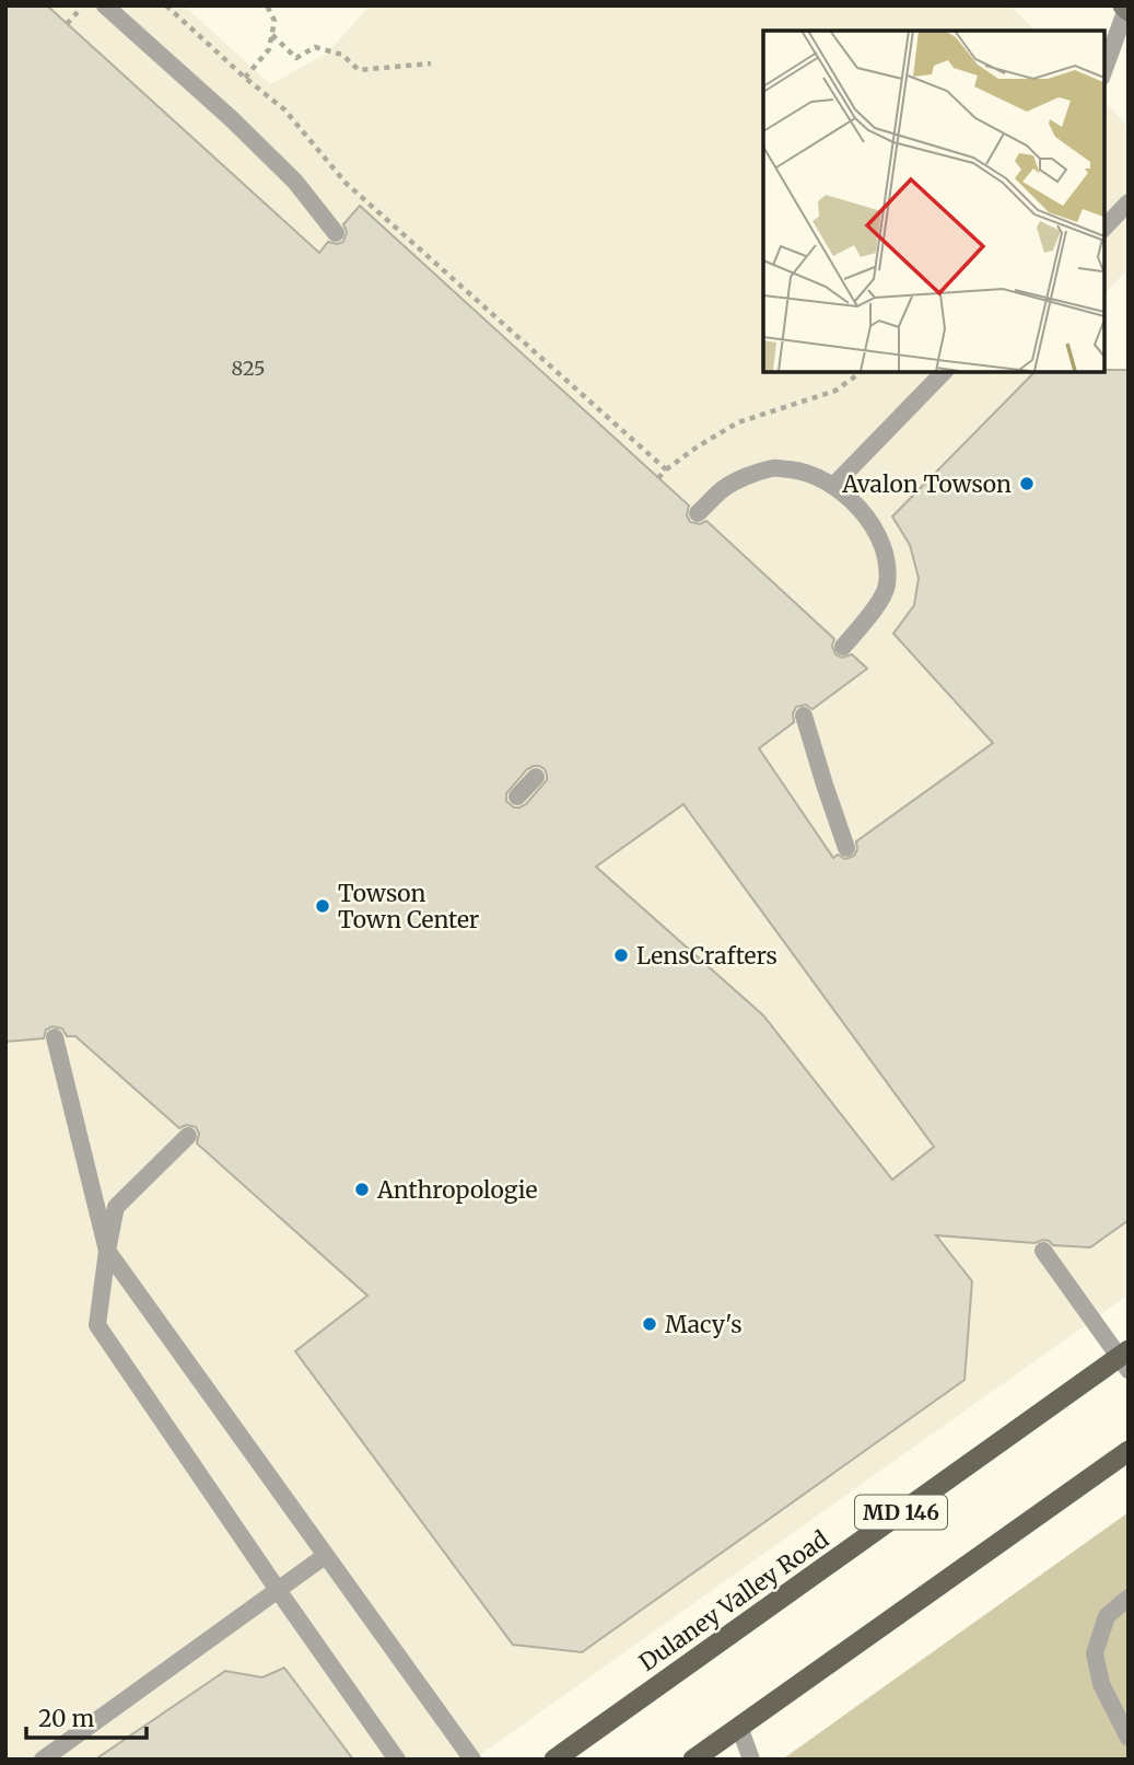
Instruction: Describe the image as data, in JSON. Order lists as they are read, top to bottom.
{
  "streets": {
    "main road": ["MD 146", "Dulaney Valley Road"]
  },
  "places": [
    "Avalon Towson",
    "Towson Town Center",
    "LensCrafters",
    "Anthropologie",
    "Macy's"
  ],
  "house_numbers": ["825"],
  "scale_bar": "20 m"
}
